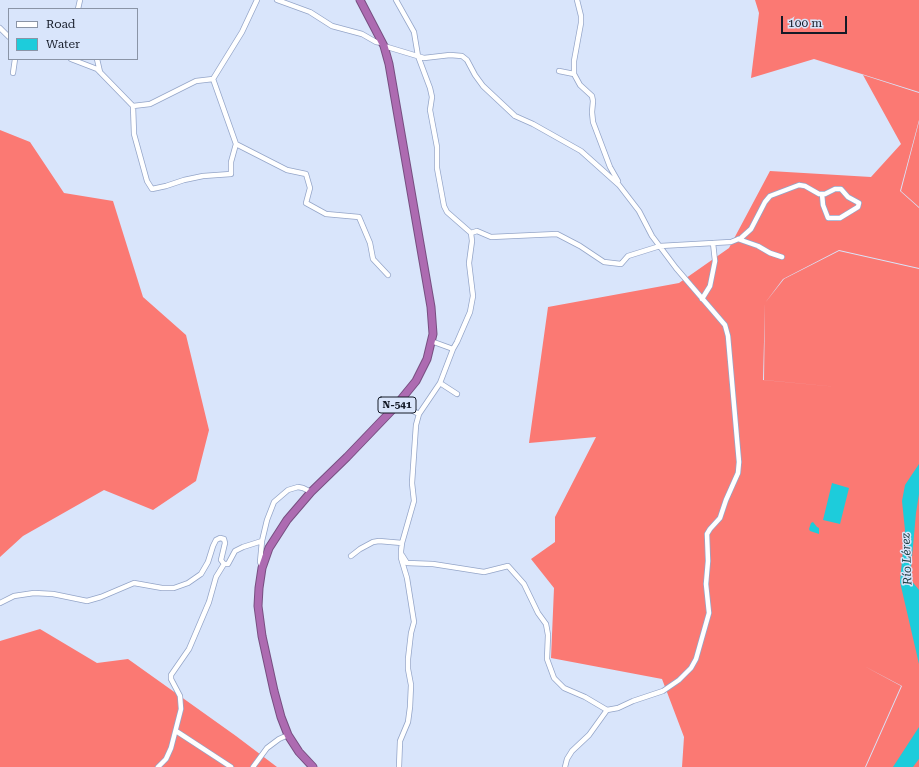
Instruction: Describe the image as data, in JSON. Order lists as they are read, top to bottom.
{
  "streets": {
    "highway": ["N-541"]
  },
  "water": ["Río Lérez"],
  "legend": ["Road", "Water"],
  "scale_bar": "100 m"
}
